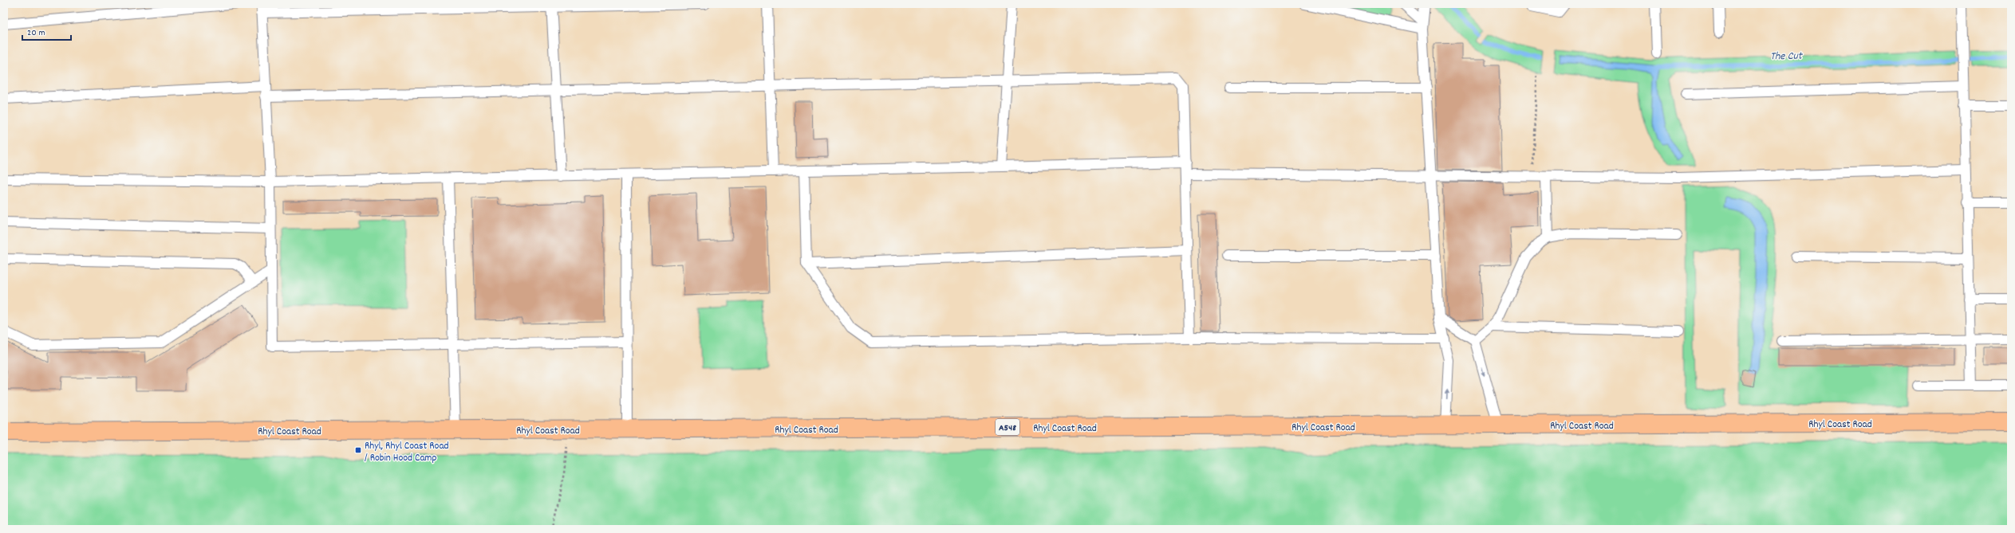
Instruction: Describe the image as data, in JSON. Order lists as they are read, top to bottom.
{
  "streets": {
    "main road": ["Rhyl Coast Road", "A548"]
  },
  "water": ["The Cut"],
  "places": {
    "transit": ["Rhyl, Rhyl Coast Road / Robin Hood Camp"]
  },
  "scale_bar": "20 m"
}
